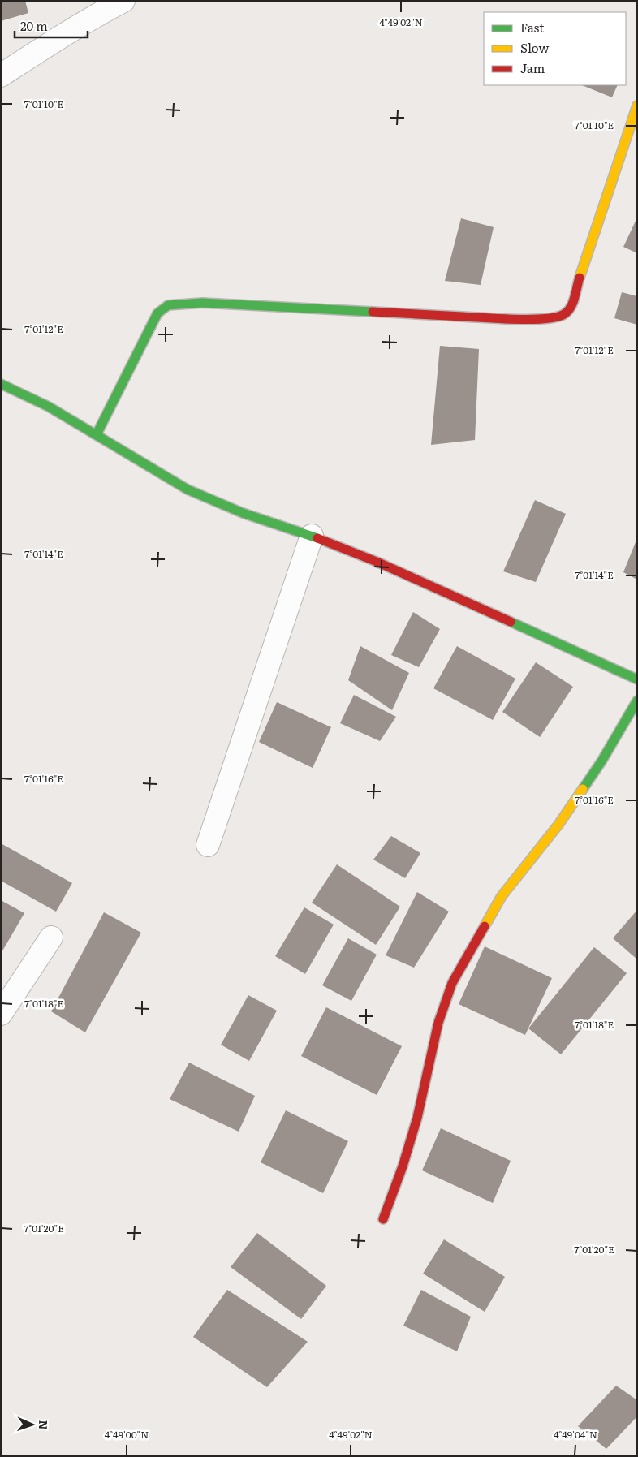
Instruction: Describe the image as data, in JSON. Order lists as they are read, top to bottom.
{
  "legend": ["Fast", "Slow", "Jam"],
  "scale_bar": "20 m",
  "north": "right",
  "coordinates": [
    "4°49'02\"N",
    "7°01'10\"E",
    "7°01'12\"E",
    "7°01'14\"E",
    "7°01'16\"E",
    "7°01'18\"E",
    "7°01'20\"E",
    "4°49'00\"N",
    "4°49'04\"N"
  ]
}
